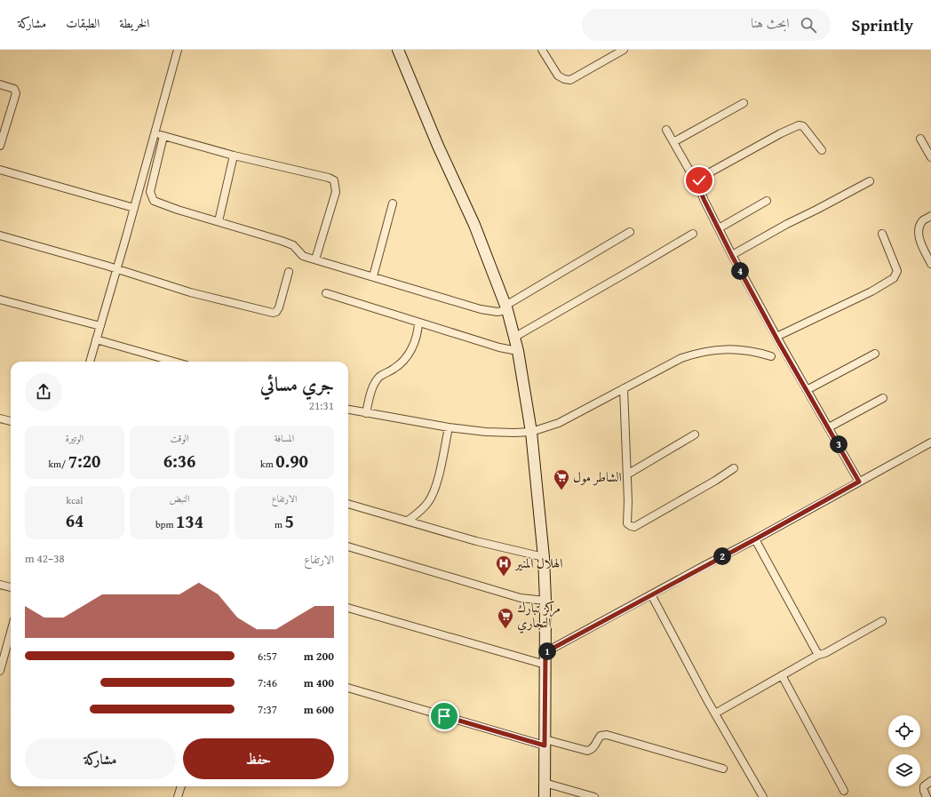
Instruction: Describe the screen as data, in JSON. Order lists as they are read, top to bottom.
{
  "places": {
    "supermarket": ["الشاطر مول", "مركز تبارك التجاري"],
    "hospital": ["الهلال المنير"]
  },
  "page": {
    "header": "Sprintly",
    "search": "ابحث هنا",
    "nav": ["الخريطة", "الطبقات", "مشاركة"],
    "pins": [
      "4",
      "3",
      "2",
      "1"
    ],
    "heading": ["جري مسائي", "21:31"],
    "stats": [
      ["المسافة", "0.90 km"],
      ["الوقت", "6:36"],
      ["الوتيرة", "7:20 /km"],
      ["الارتفاع", "5 m"],
      ["النبض", "134 bpm"],
      ["kcal", "64"]
    ],
    "chart": ["الارتفاع", "38–42 m"],
    "list": [
      {
        "name": "200 m",
        "note": "6:57"
      },
      {
        "name": "400 m",
        "note": "7:46"
      },
      {
        "name": "600 m",
        "note": "7:37"
      }
    ],
    "buttons": ["حفظ", "مشاركة"]
  }
}
